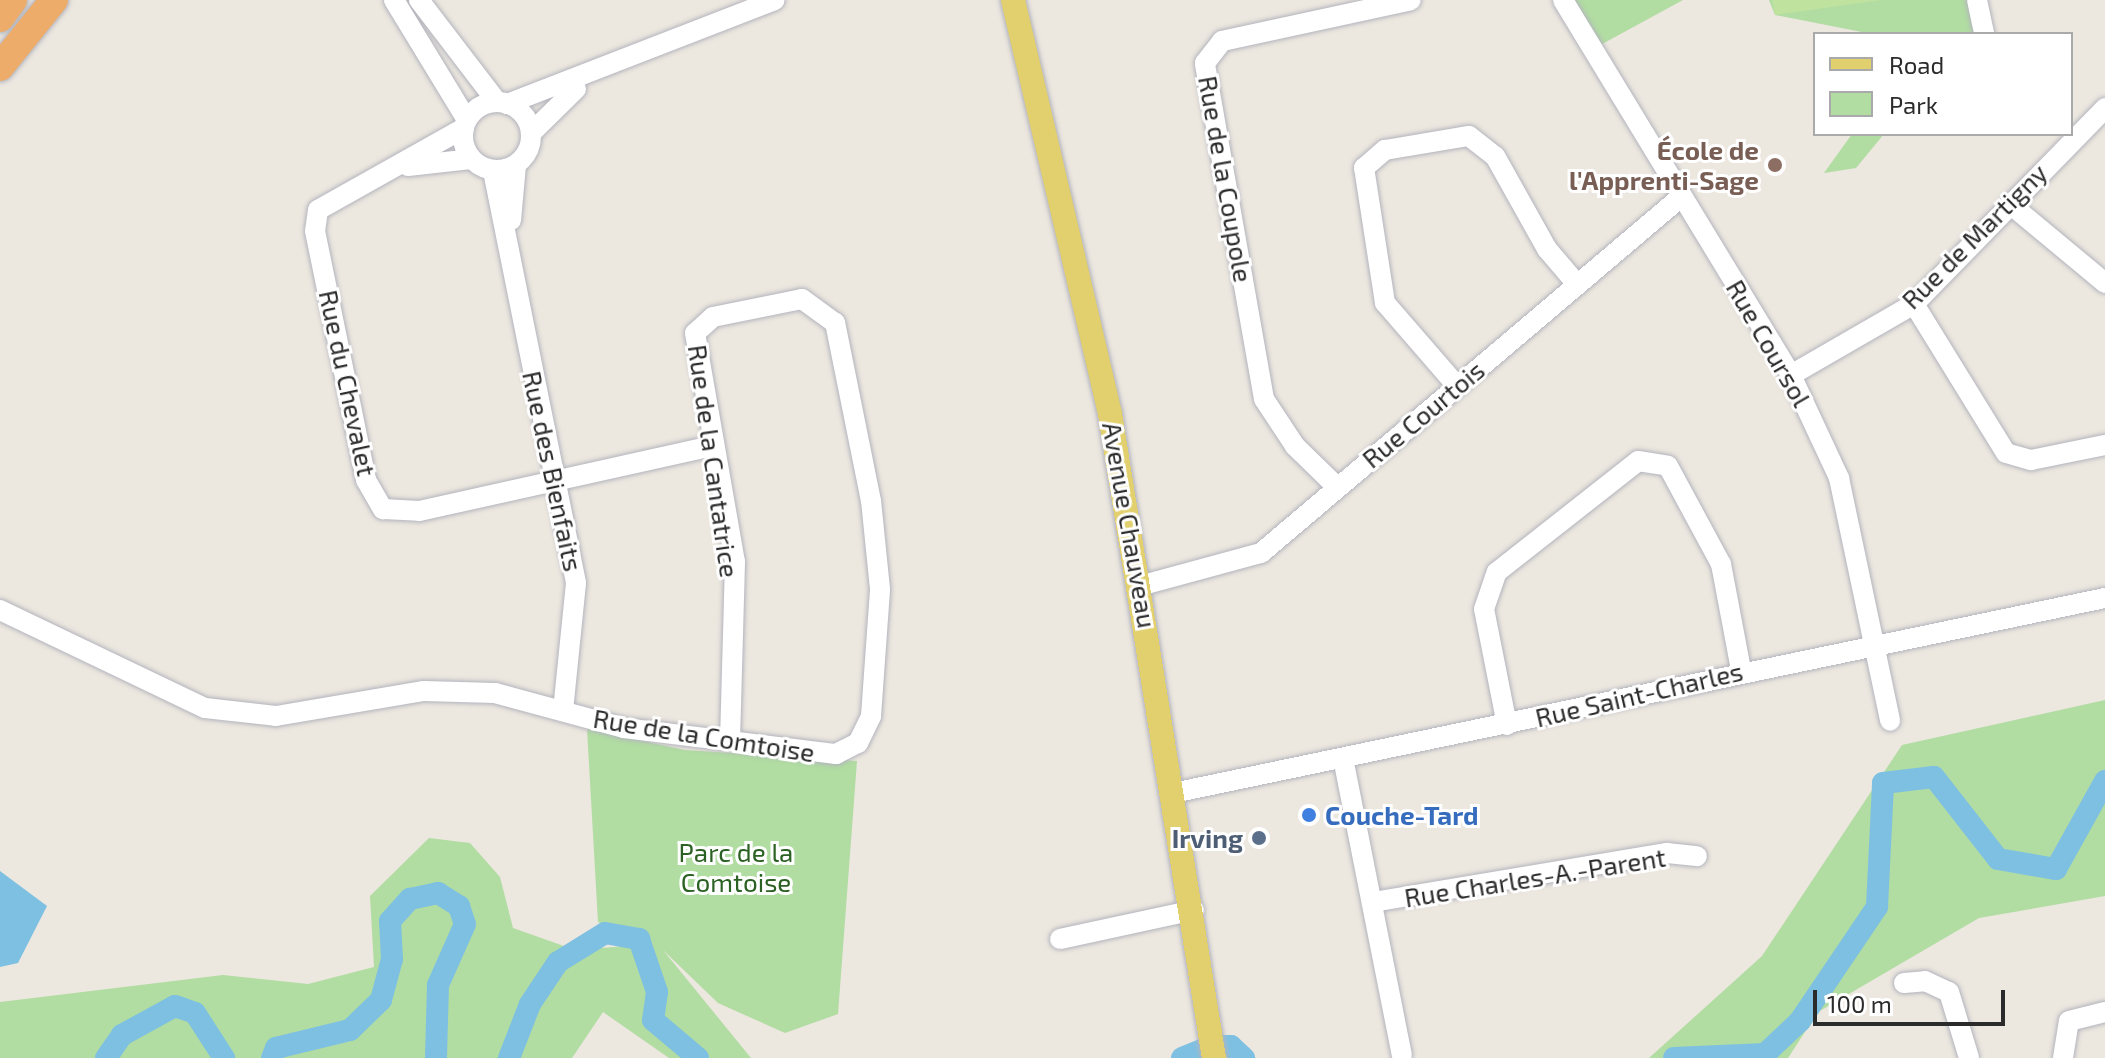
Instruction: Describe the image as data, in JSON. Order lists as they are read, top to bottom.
{
  "streets": {
    "main road": ["Avenue Chauveau"],
    "street": [
      "Rue de la Coupole",
      "Rue de Martigny",
      "Rue Coursol",
      "Rue du Chevalet",
      "Rue Courtois",
      "Rue de la Cantatrice",
      "Rue des Bienfaits",
      "Rue Saint-Charles",
      "Rue de la Comtoise",
      "Rue Charles-A.-Parent"
    ]
  },
  "crossings": [
    ["Rue de la Coupole", "Rue Courtois"],
    ["Rue de Martigny", "Rue Coursol"],
    ["Rue Coursol", "Rue Courtois"],
    ["Rue Coursol", "Rue Saint-Charles"],
    ["Rue du Chevalet", "Rue de la Cantatrice"],
    ["Rue du Chevalet", "Rue des Bienfaits"],
    ["Rue Courtois", "Avenue Chauveau"],
    ["Rue de la Cantatrice", "Rue de la Comtoise"],
    ["Rue des Bienfaits", "Rue de la Comtoise"],
    ["Avenue Chauveau", "Rue Saint-Charles"],
    ["Rue Saint-Charles", "Rue Charles-A.-Parent"]
  ],
  "parks": ["Parc de la Comtoise"],
  "places": ["École de l'Apprenti-Sage", "Couche-Tard", "Irving"],
  "legend": ["Road", "Park"],
  "scale_bar": "100 m"
}
